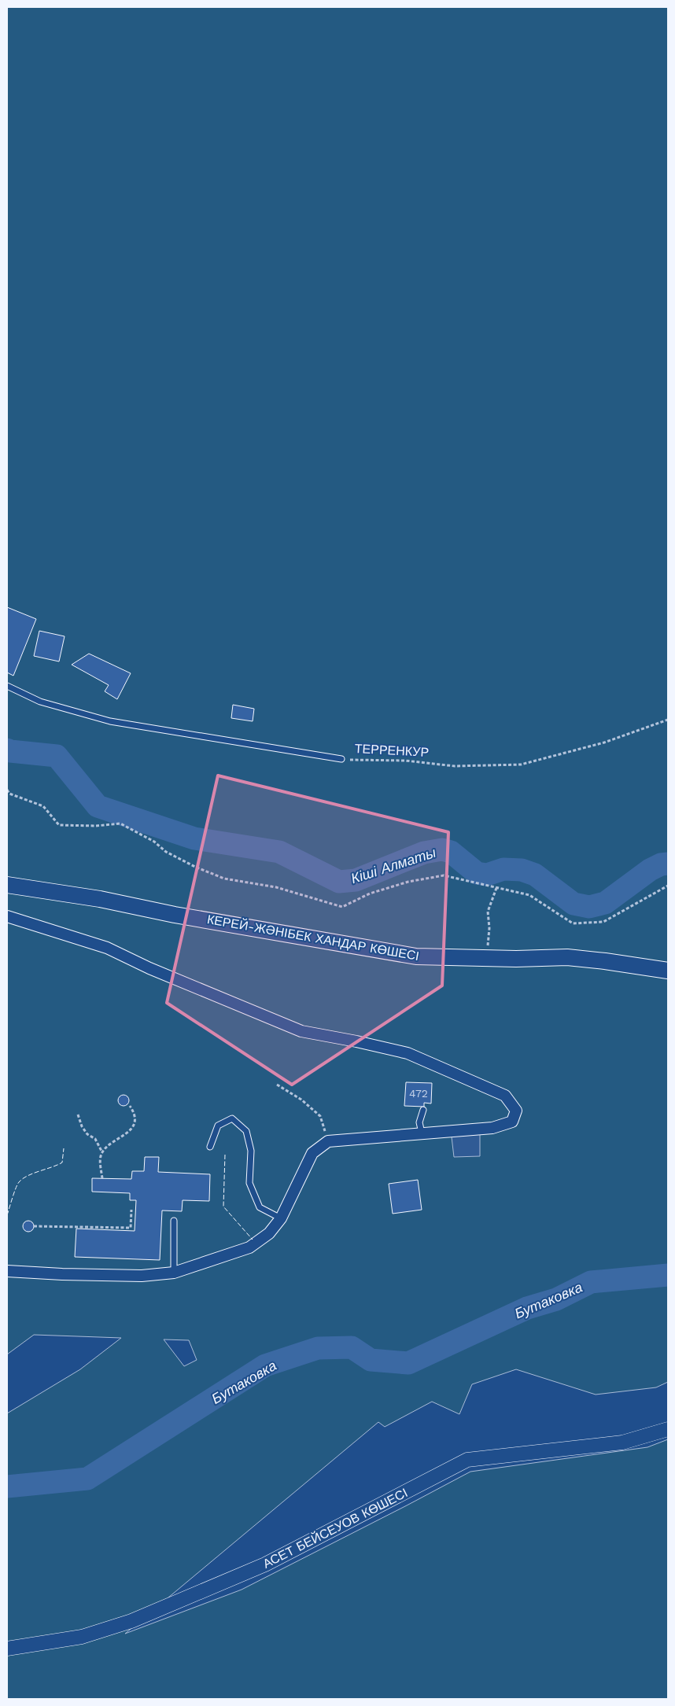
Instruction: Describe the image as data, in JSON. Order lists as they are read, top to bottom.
{
  "streets": {
    "main road": ["КЕРЕЙ-ЖӘНІБЕК ХАНДАР КӨШЕСІ"],
    "street": ["АСЕТ БЕЙСЕУОВ КӨШЕСІ"],
    "lane": ["ТЕРРЕНКУР"]
  },
  "water": ["Кіші Алматы", "Бутаковка"],
  "house_numbers": ["472"]
}
